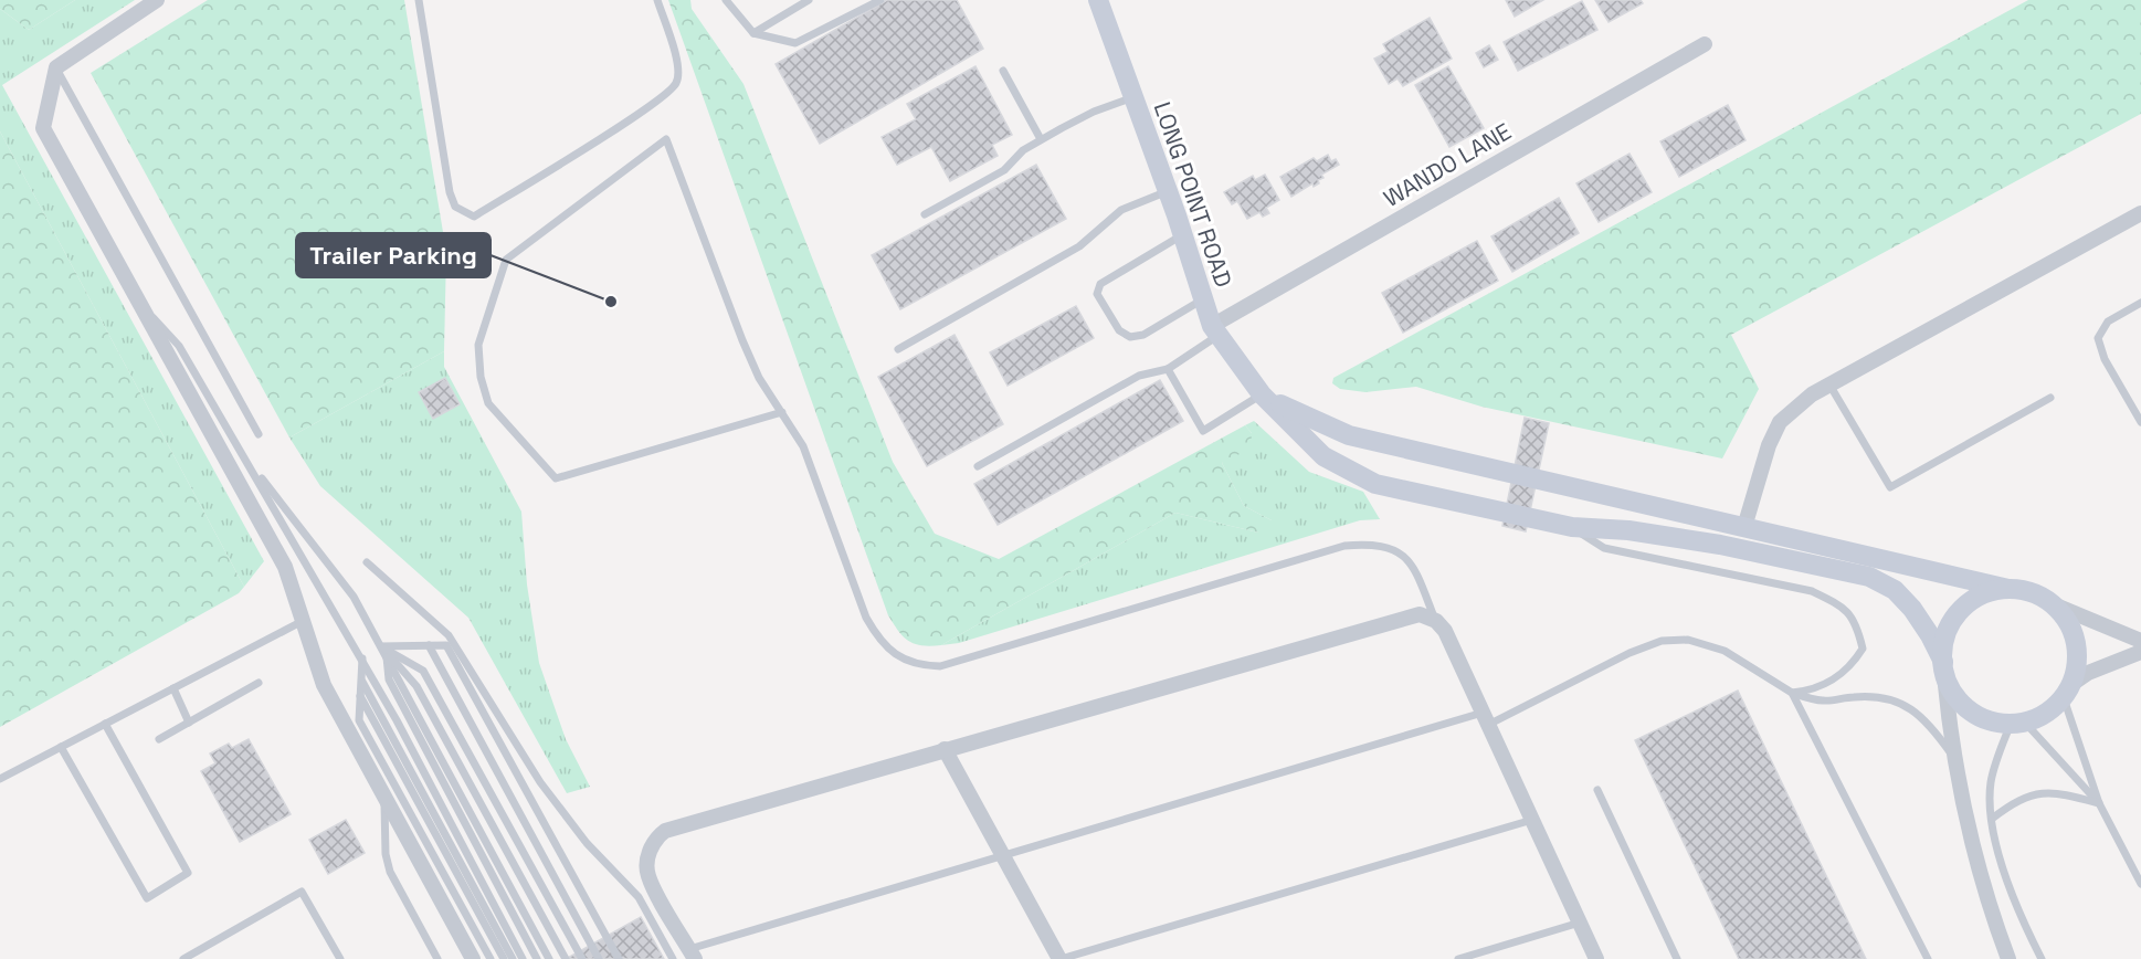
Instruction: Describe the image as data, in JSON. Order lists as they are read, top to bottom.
{
  "streets": {
    "main road": ["LONG POINT ROAD"],
    "street": ["WANDO LANE"]
  },
  "crossings": [
    ["WANDO LANE", "LONG POINT ROAD"]
  ],
  "places": ["Trailer Parking"]
}
